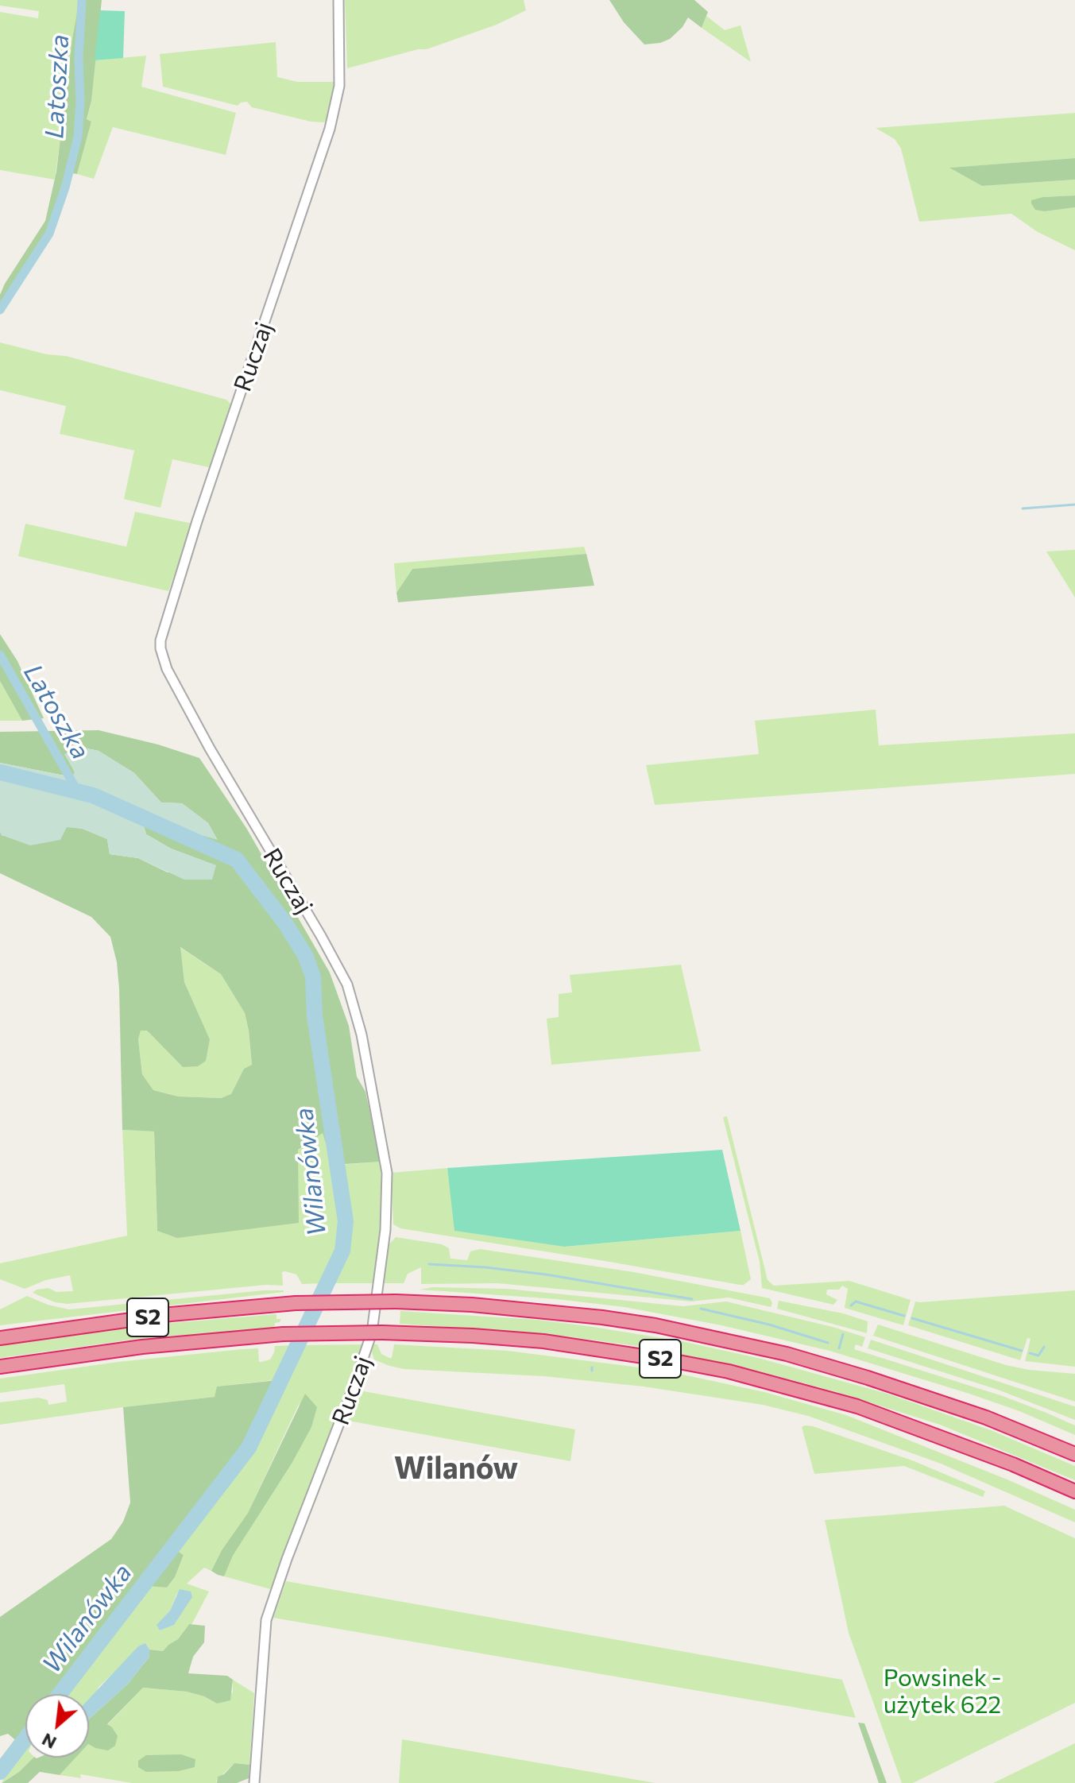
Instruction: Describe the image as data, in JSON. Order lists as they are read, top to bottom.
{
  "streets": {
    "highway": ["S2"],
    "street": ["Ruczaj"]
  },
  "districts": ["Wilanów"],
  "water": ["Latoszka", "Wilanówka"],
  "parks": ["Powsinek - użytek 622"],
  "north": "bottom left"
}
